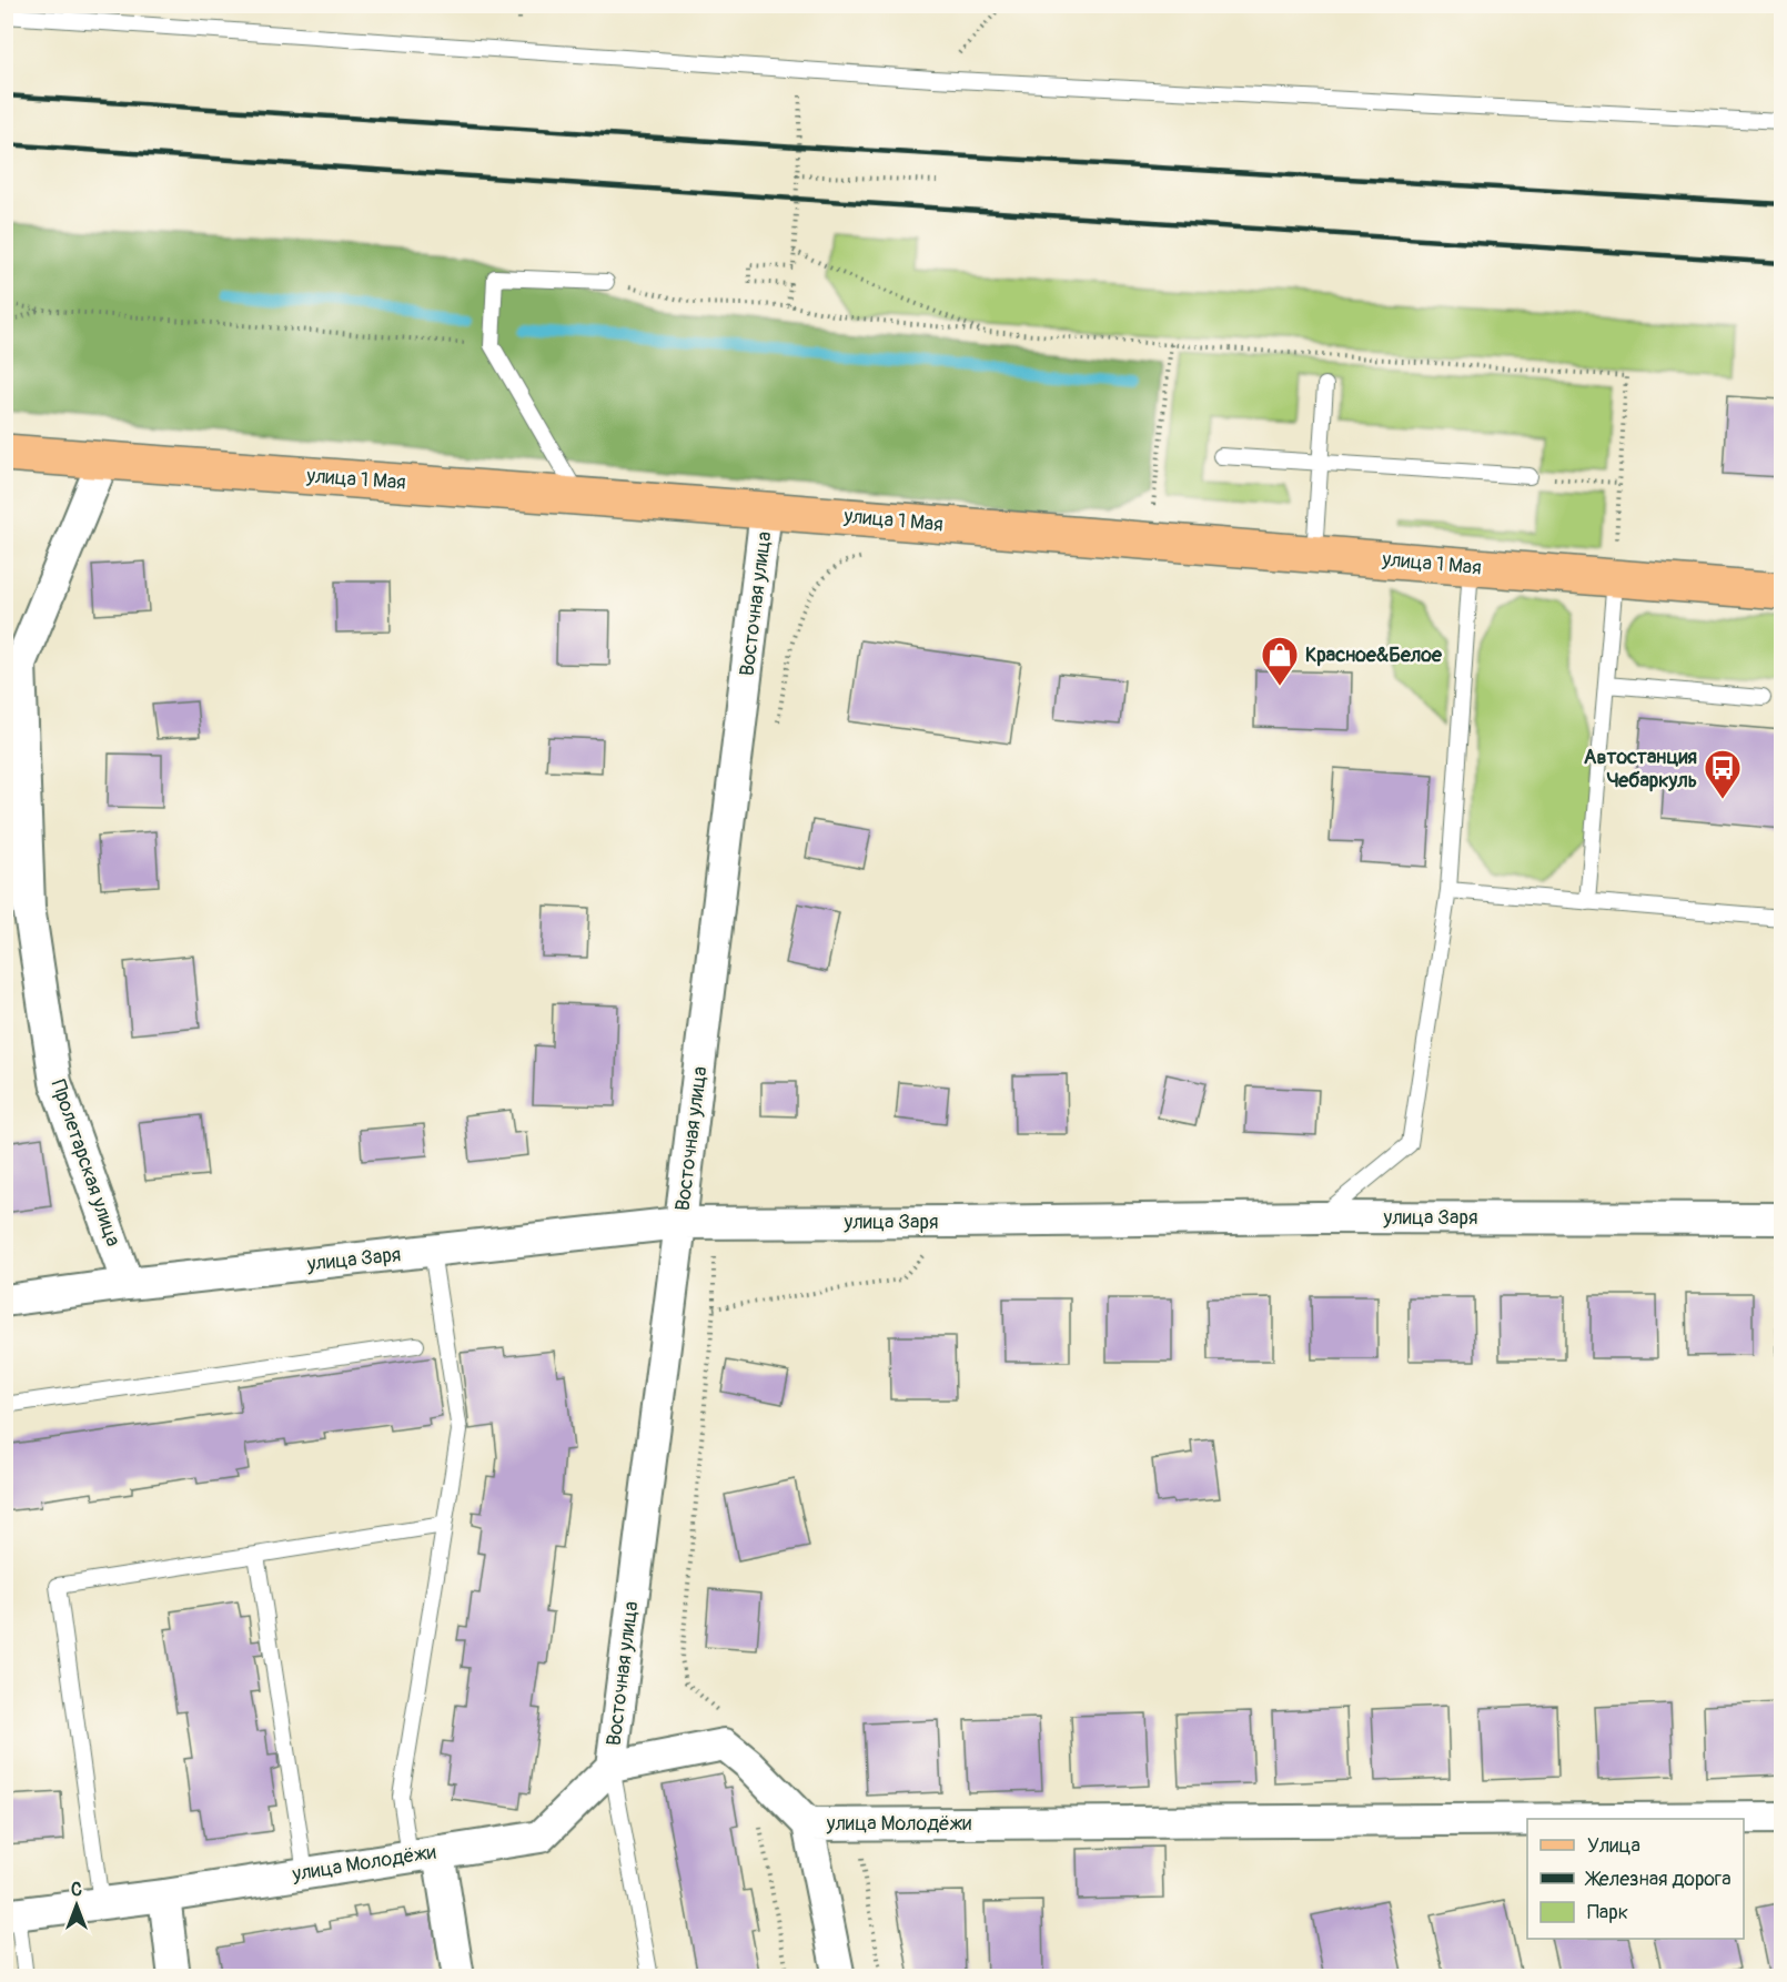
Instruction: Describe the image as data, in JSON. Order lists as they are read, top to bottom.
{
  "streets": {
    "main road": ["улица 1 Мая"],
    "street": [
      "Восточная улица",
      "Пролетарская улица",
      "улица Заря",
      "улица Молодёжи"
    ]
  },
  "crossings": [
    ["улица 1 Мая", "Восточная улица"],
    ["улица 1 Мая", "Пролетарская улица"],
    ["Восточная улица", "улица Заря"],
    ["Восточная улица", "улица Молодёжи"],
    ["Пролетарская улица", "улица Заря"]
  ],
  "places": {
    "shop": ["Красное&Белое"],
    "bus stop": ["Автостанция Чебаркуль"]
  },
  "legend": ["Улица", "Железная дорога", "Парк"],
  "north": "top"
}
